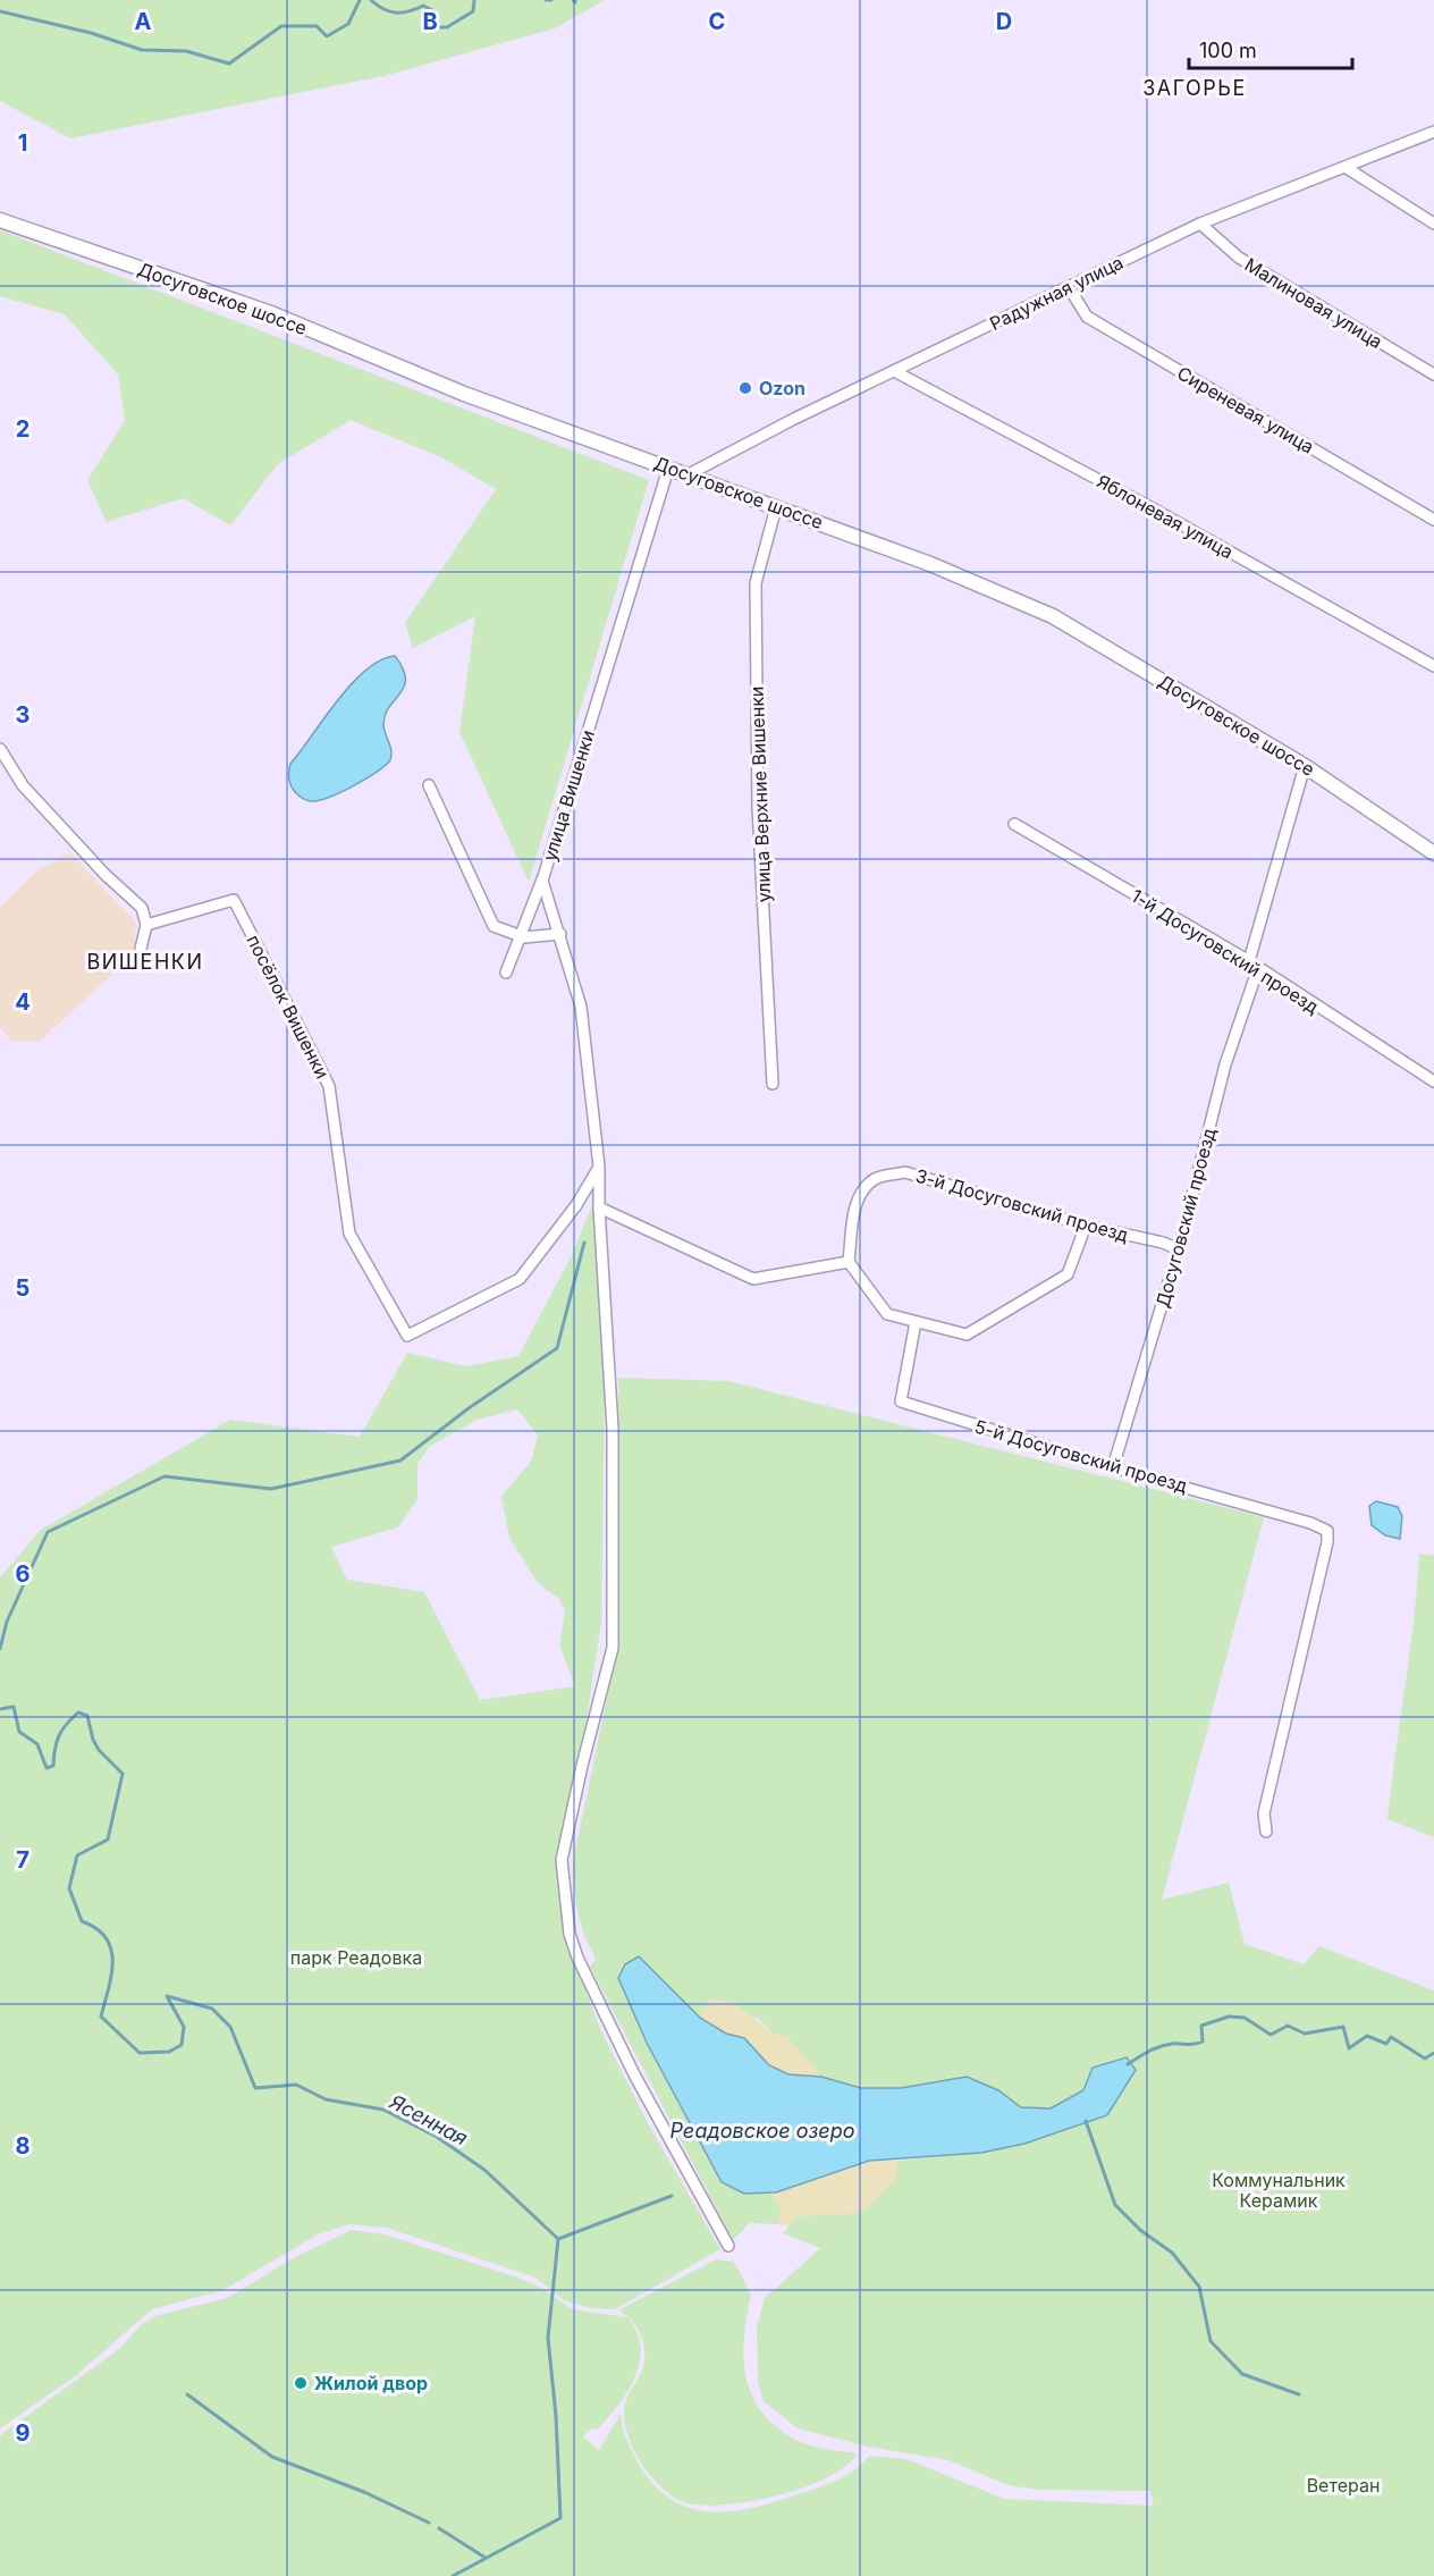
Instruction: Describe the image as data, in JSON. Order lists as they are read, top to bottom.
{
  "streets": {
    "main road": ["Досуговское шоссе"],
    "street": [
      "Радужная улица",
      "Малиновая улица",
      "Сиреневая улица",
      "Яблоневая улица",
      "улица Верхние Вишенки",
      "улица Вишенки",
      "1-й Досуговский проезд",
      "посёлок Вишенки",
      "3-й Досуговский проезд",
      "Досуговский проезд",
      "5-й Досуговский проезд"
    ]
  },
  "crossings": [
    ["Радужная улица", "Досуговское шоссе"],
    ["Радужная улица", "Малиновая улица"],
    ["Радужная улица", "Сиреневая улица"],
    ["Радужная улица", "Яблоневая улица"],
    ["Досуговское шоссе", "улица Верхние Вишенки"],
    ["Досуговское шоссе", "улица Вишенки"],
    ["улица Вишенки", "посёлок Вишенки"],
    ["1-й Досуговский проезд", "Досуговский проезд"],
    ["3-й Досуговский проезд", "Досуговский проезд"],
    ["Досуговский проезд", "5-й Досуговский проезд"]
  ],
  "districts": ["ЗАГОРЬЕ", "ВИШЕНКИ"],
  "water": ["Ясенная", "Реадовское озеро"],
  "parks": ["парк Реадовка", "Коммунальник Керамик", "Ветеран"],
  "places": ["Ozon", "Жилой двор"],
  "scale_bar": "100 m",
  "grid": {
    "columns": [
      "A",
      "B",
      "C",
      "D"
    ],
    "rows": [
      "1",
      "2",
      "3",
      "4",
      "5",
      "6",
      "7",
      "8",
      "9"
    ]
  }
}
